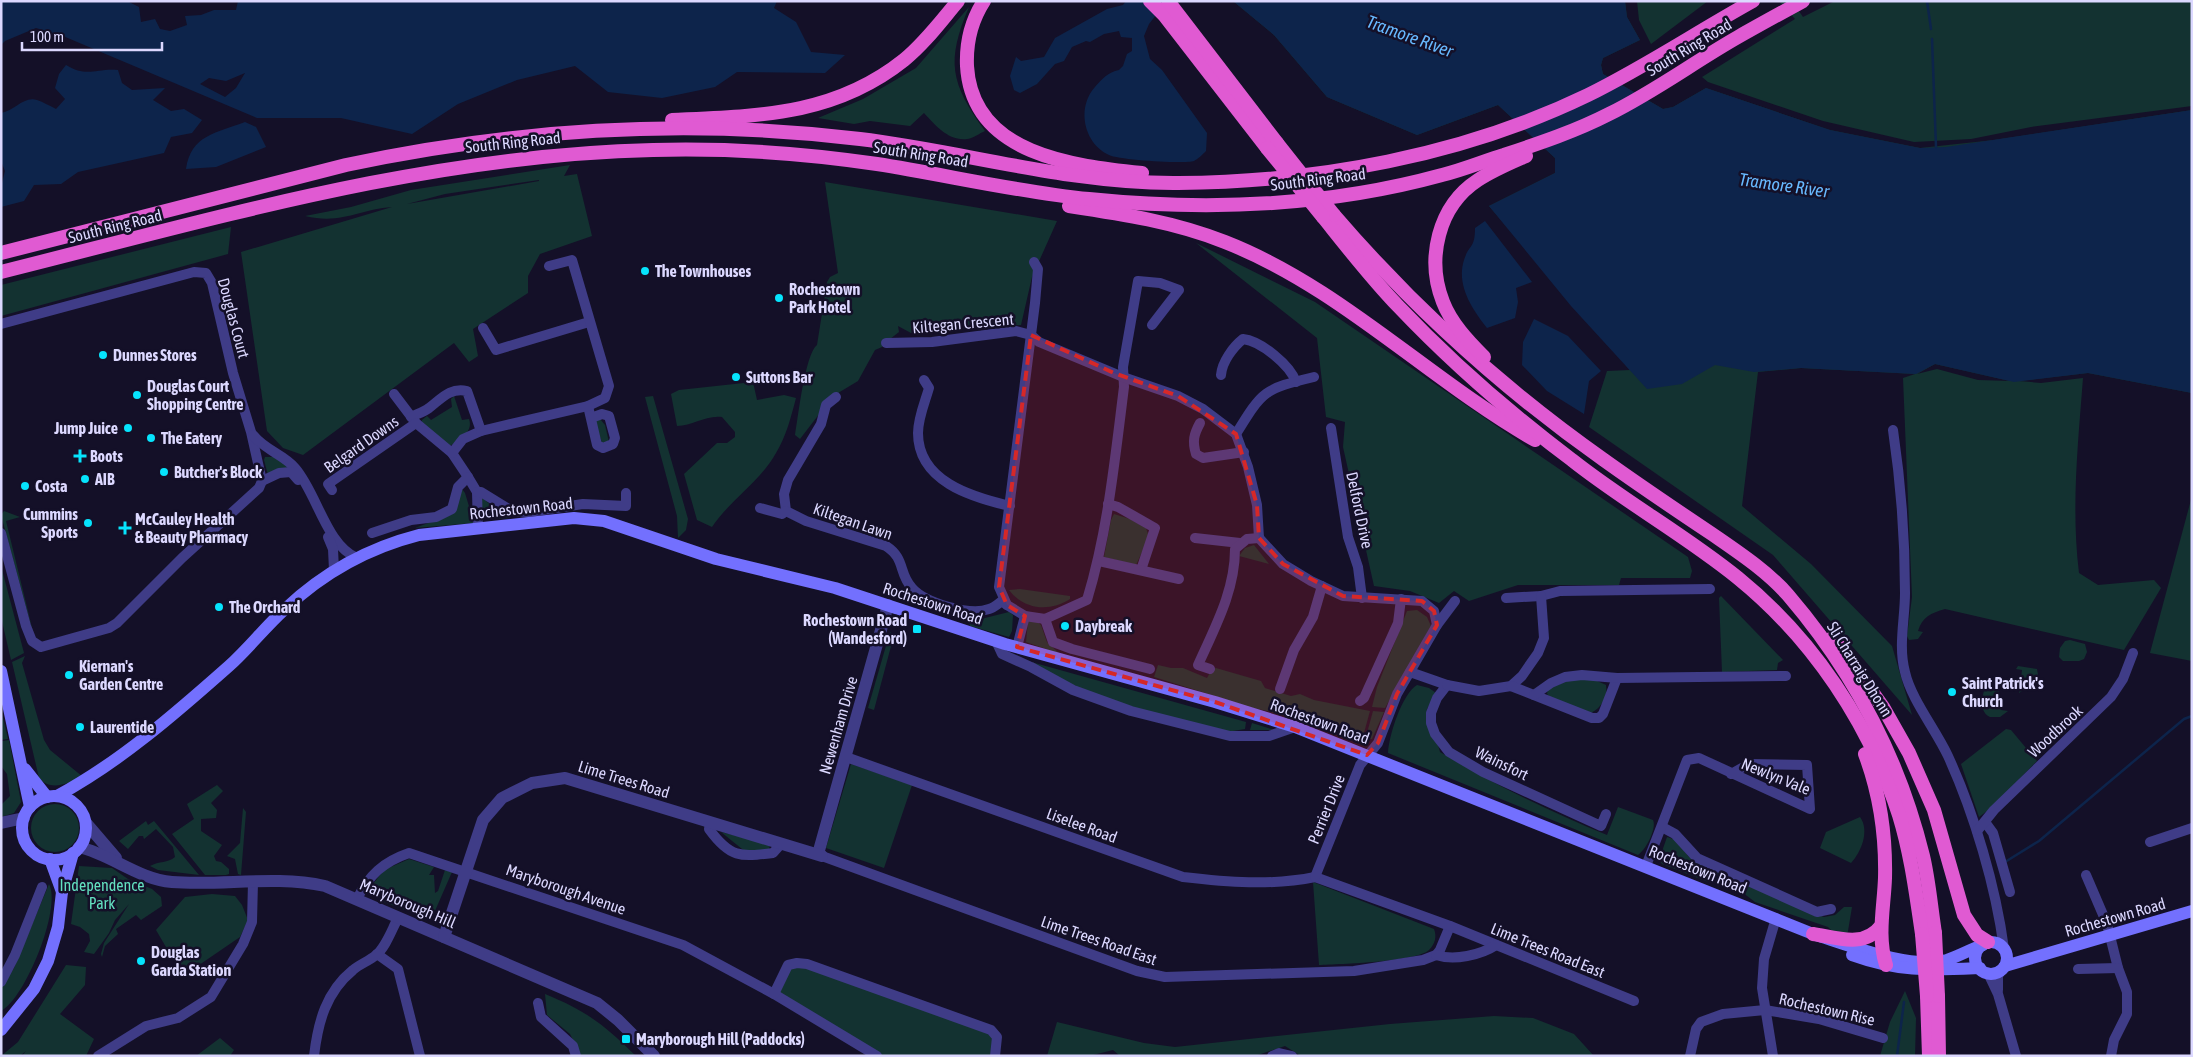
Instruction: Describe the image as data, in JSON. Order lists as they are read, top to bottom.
{
  "streets": {
    "highway": ["South Ring Road", "Sli Charraig Dhonn"],
    "main road": ["Rochestown Road"],
    "street": [
      "Douglas Court",
      "Kiltegan Crescent",
      "Belgard Downs",
      "Delford Drive",
      "Kiltegan Lawn",
      "Newenham Drive",
      "Woodbrook",
      "Wainsfort",
      "Newlyn Vale",
      "Lime Trees Road",
      "Perrier Drive",
      "Liselee Road",
      "Maryborough Avenue",
      "Maryborough Hill",
      "Lime Trees Road East",
      "Rochestown Rise"
    ]
  },
  "crossings": [
    ["Belgard Downs", "Rochestown Road"],
    ["Rochestown Road", "Newenham Drive"],
    ["Rochestown Road", "Newlyn Vale"],
    ["Rochestown Road", "Perrier Drive"],
    ["Rochestown Road", "Maryborough Hill"],
    ["Rochestown Road", "Rochestown Rise"],
    ["Newenham Drive", "Lime Trees Road"],
    ["Newenham Drive", "Liselee Road"],
    ["Newenham Drive", "Lime Trees Road East"],
    ["Lime Trees Road", "Maryborough Avenue"],
    ["Lime Trees Road", "Maryborough Hill"],
    ["Lime Trees Road", "Lime Trees Road East"],
    ["Perrier Drive", "Liselee Road"],
    ["Perrier Drive", "Lime Trees Road East"],
    ["Liselee Road", "Lime Trees Road East"],
    ["Maryborough Avenue", "Maryborough Hill"]
  ],
  "water": ["Tramore River"],
  "parks": ["Independence Park"],
  "places": {
    "other": [
      "The Townhouses",
      "Rochestown Park Hotel",
      "Dunnes Stores",
      "Suttons Bar",
      "Douglas Court Shopping Centre",
      "Jump Juice",
      "The Eatery",
      "Butcher's Block",
      "AIB",
      "Costa",
      "Cummins Sports",
      "The Orchard",
      "Daybreak",
      "Kiernan's Garden Centre",
      "Saint Patrick's Church",
      "Laurentide",
      "Douglas Garda Station"
    ],
    "health": ["Boots", "McCauley Health & Beauty Pharmacy"],
    "transit": ["Rochestown Road (Wandesford)", "Maryborough Hill (Paddocks)"]
  },
  "scale_bar": "100 m"
}
